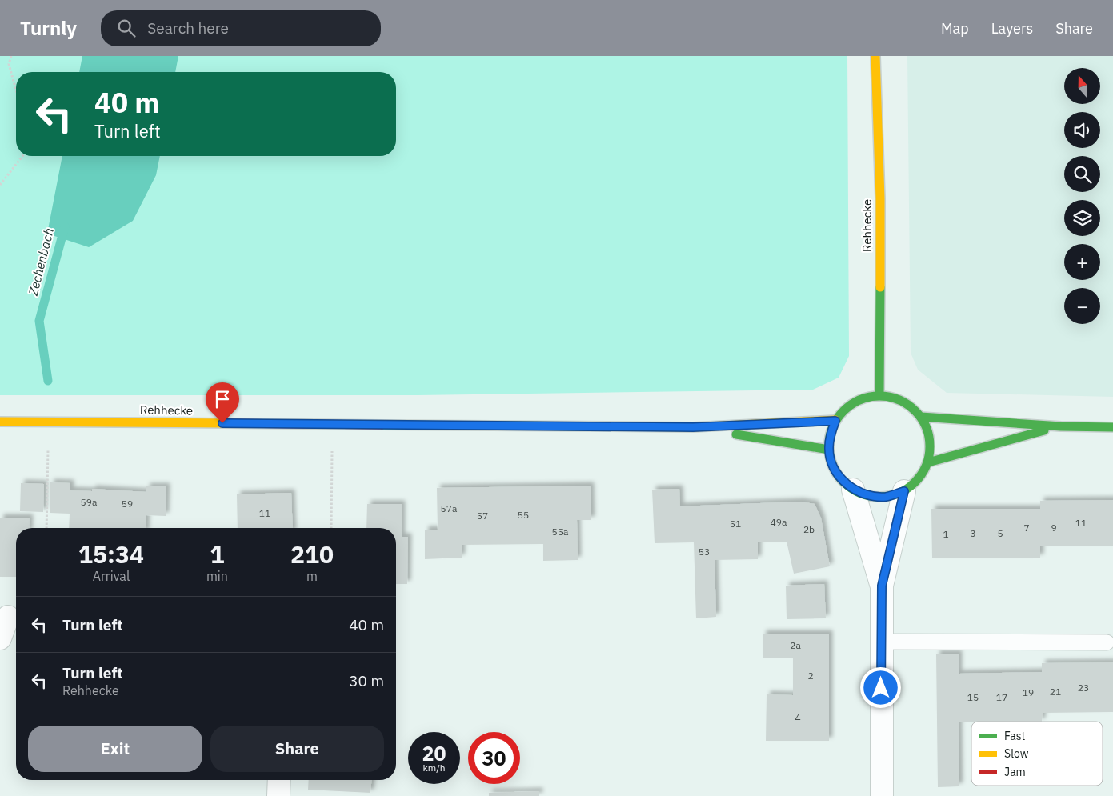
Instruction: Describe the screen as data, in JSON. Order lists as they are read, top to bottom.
{
  "streets": {
    "street": ["Rehhecke"]
  },
  "water": ["Zechenbach"],
  "house_numbers": [
    "59a",
    "59",
    "57a",
    "11",
    "55",
    "57",
    "49a",
    "11",
    "51",
    "7",
    "9",
    "2b",
    "55a",
    "3",
    "5",
    "1",
    "53",
    "2a",
    "2",
    "23",
    "21",
    "19",
    "15",
    "17",
    "4"
  ],
  "legend": ["Fast", "Slow", "Jam"],
  "north": "top",
  "page": {
    "header": "Turnly",
    "search": "Search here",
    "nav": ["Map", "Layers", "Share"],
    "map_buttons": ["+", "−"],
    "turn": ["40 m", "Turn left"],
    "eta": [
      "15:34",
      "Arrival",
      "1",
      "min",
      "210",
      "m"
    ],
    "list": [
      {
        "name": "Turn left",
        "value": "40 m"
      },
      {
        "name": "Turn left",
        "note": "Rehhecke",
        "value": "30 m"
      }
    ],
    "buttons": ["Exit", "Share"],
    "speed": "20 km/h",
    "limit": "30"
  }
}
